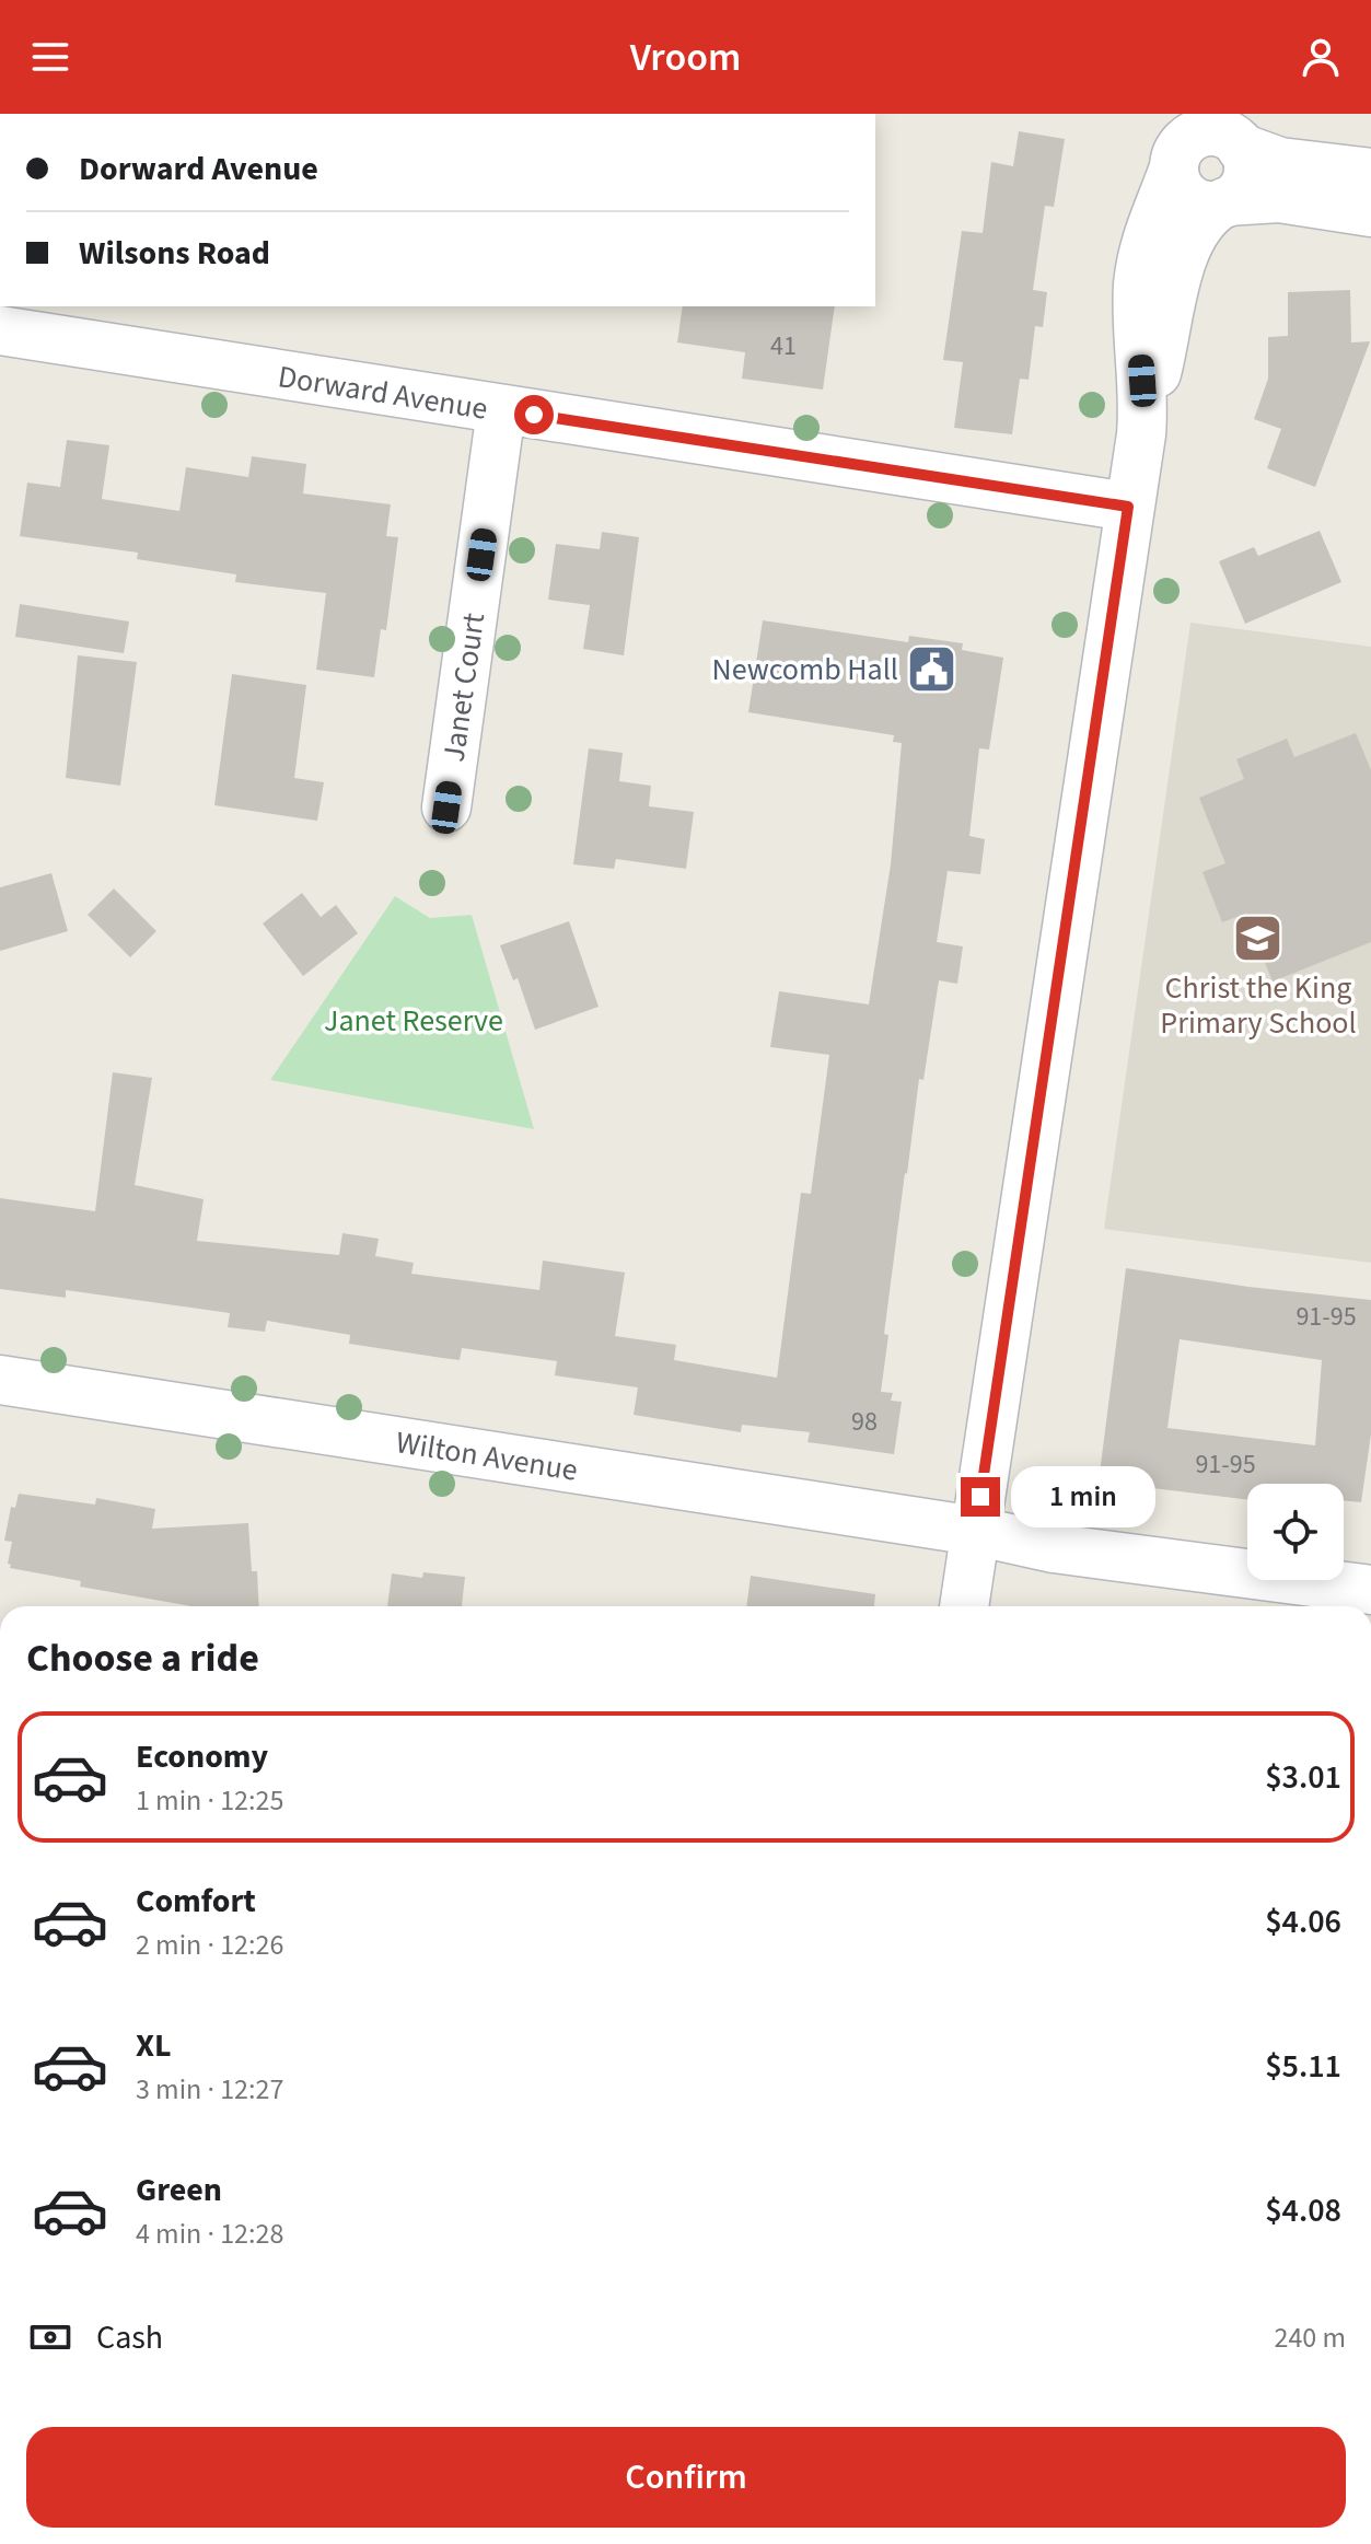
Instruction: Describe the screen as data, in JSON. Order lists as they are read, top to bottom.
{
  "streets": {
    "street": ["Dorward Avenue", "Janet Court", "Wilton Avenue"]
  },
  "crossings": [
    ["Dorward Avenue", "Janet Court"]
  ],
  "parks": ["Janet Reserve"],
  "places": {
    "public building": ["Newcomb Hall"],
    "school or university": ["Christ the King Primary School"]
  },
  "house_numbers": [
    "41",
    "91-95",
    "98",
    "91-95"
  ],
  "page": {
    "header": "Vroom",
    "banner": ["Dorward Avenue", "Wilsons Road"],
    "bubble": "1 min",
    "heading": "Choose a ride",
    "list": [
      {
        "name": "Economy",
        "note": "1 min · 12:25",
        "value": "$3.01"
      },
      {
        "name": "Comfort",
        "note": "2 min · 12:26",
        "value": "$4.06"
      },
      {
        "name": "XL",
        "note": "3 min · 12:27",
        "value": "$5.11"
      },
      {
        "name": "Green",
        "note": "4 min · 12:28",
        "value": "$4.08"
      }
    ],
    "pay": ["Cash", "240 m"],
    "buttons": "Confirm"
  }
}
